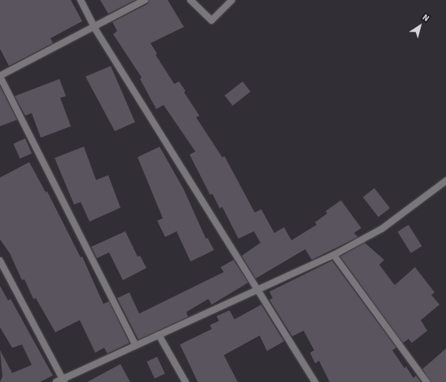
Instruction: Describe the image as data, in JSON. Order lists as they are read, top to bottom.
{
  "north": "top right"
}
